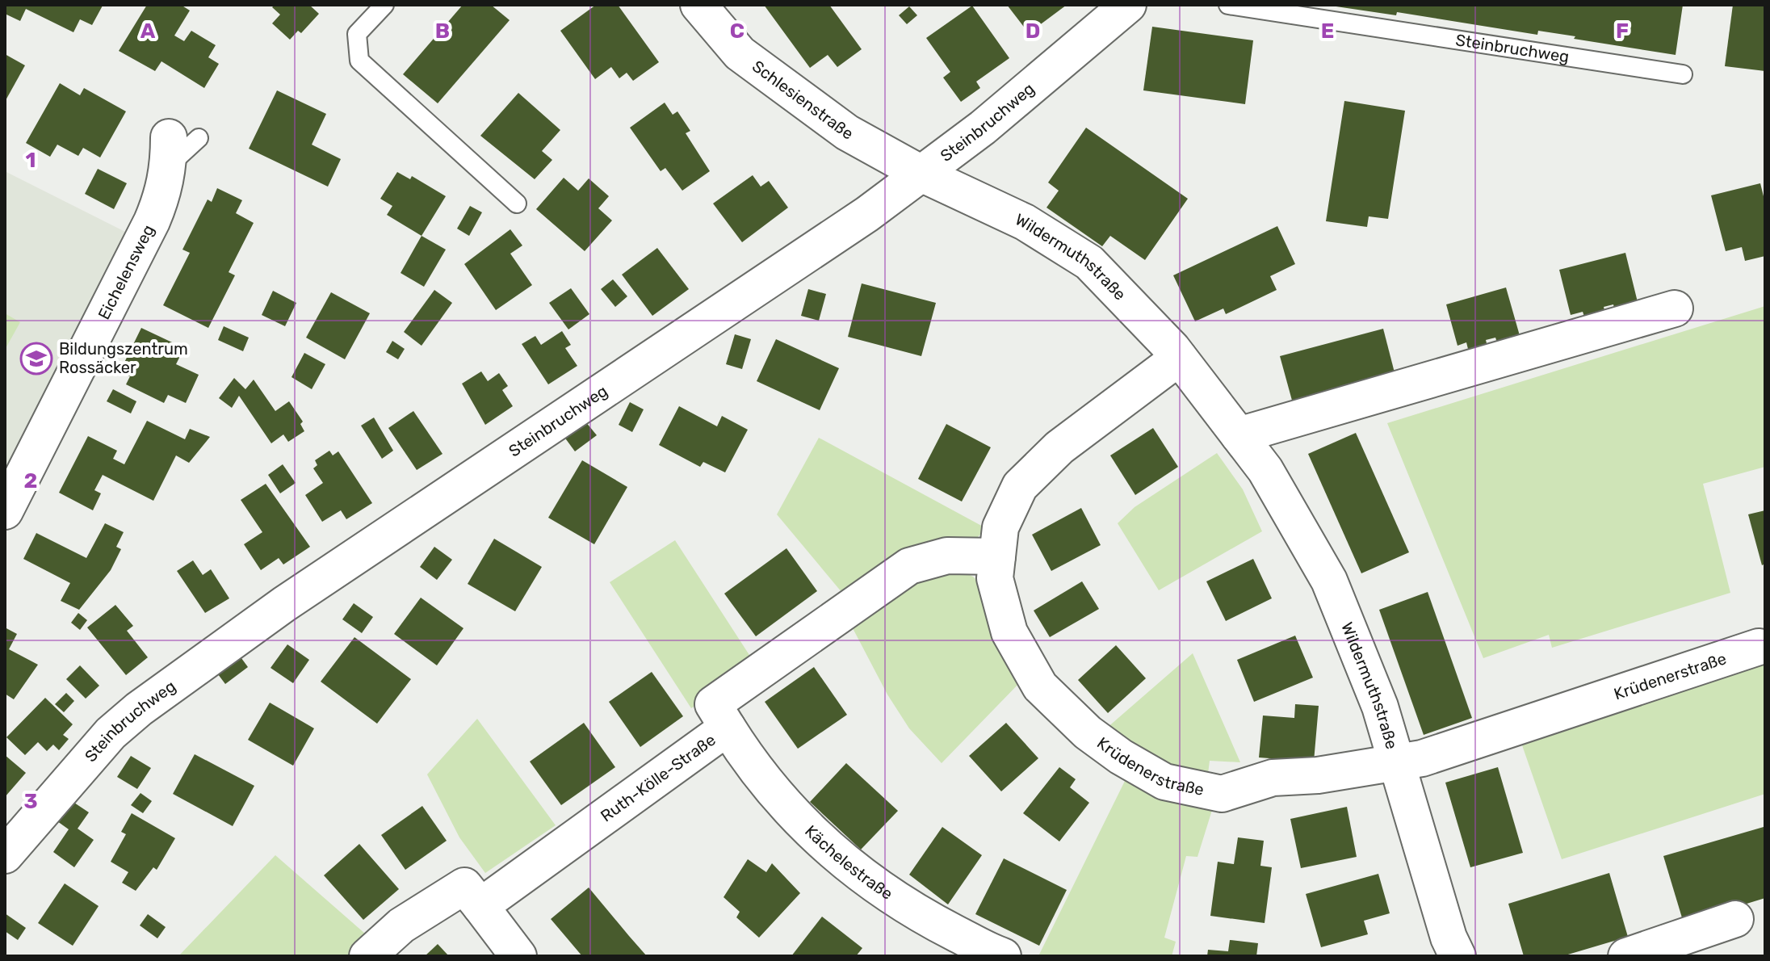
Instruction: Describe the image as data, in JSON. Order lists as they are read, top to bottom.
{
  "streets": {
    "street": [
      "Steinbruchweg",
      "Schlesienstraße",
      "Wildermuthstraße",
      "Eichelensweg",
      "Krüdenerstraße",
      "Ruth-Kölle-Straße",
      "Kächelestraße"
    ]
  },
  "crossings": [
    ["Steinbruchweg", "Schlesienstraße"],
    ["Steinbruchweg", "Wildermuthstraße"],
    ["Schlesienstraße", "Wildermuthstraße"],
    ["Wildermuthstraße", "Krüdenerstraße"],
    ["Krüdenerstraße", "Ruth-Kölle-Straße"],
    ["Ruth-Kölle-Straße", "Kächelestraße"]
  ],
  "places": {
    "school or university": ["Bildungszentrum Rossäcker"]
  },
  "grid": {
    "columns": [
      "A",
      "B",
      "C",
      "D",
      "E",
      "F"
    ],
    "rows": ["1", "2", "3"]
  }
}
